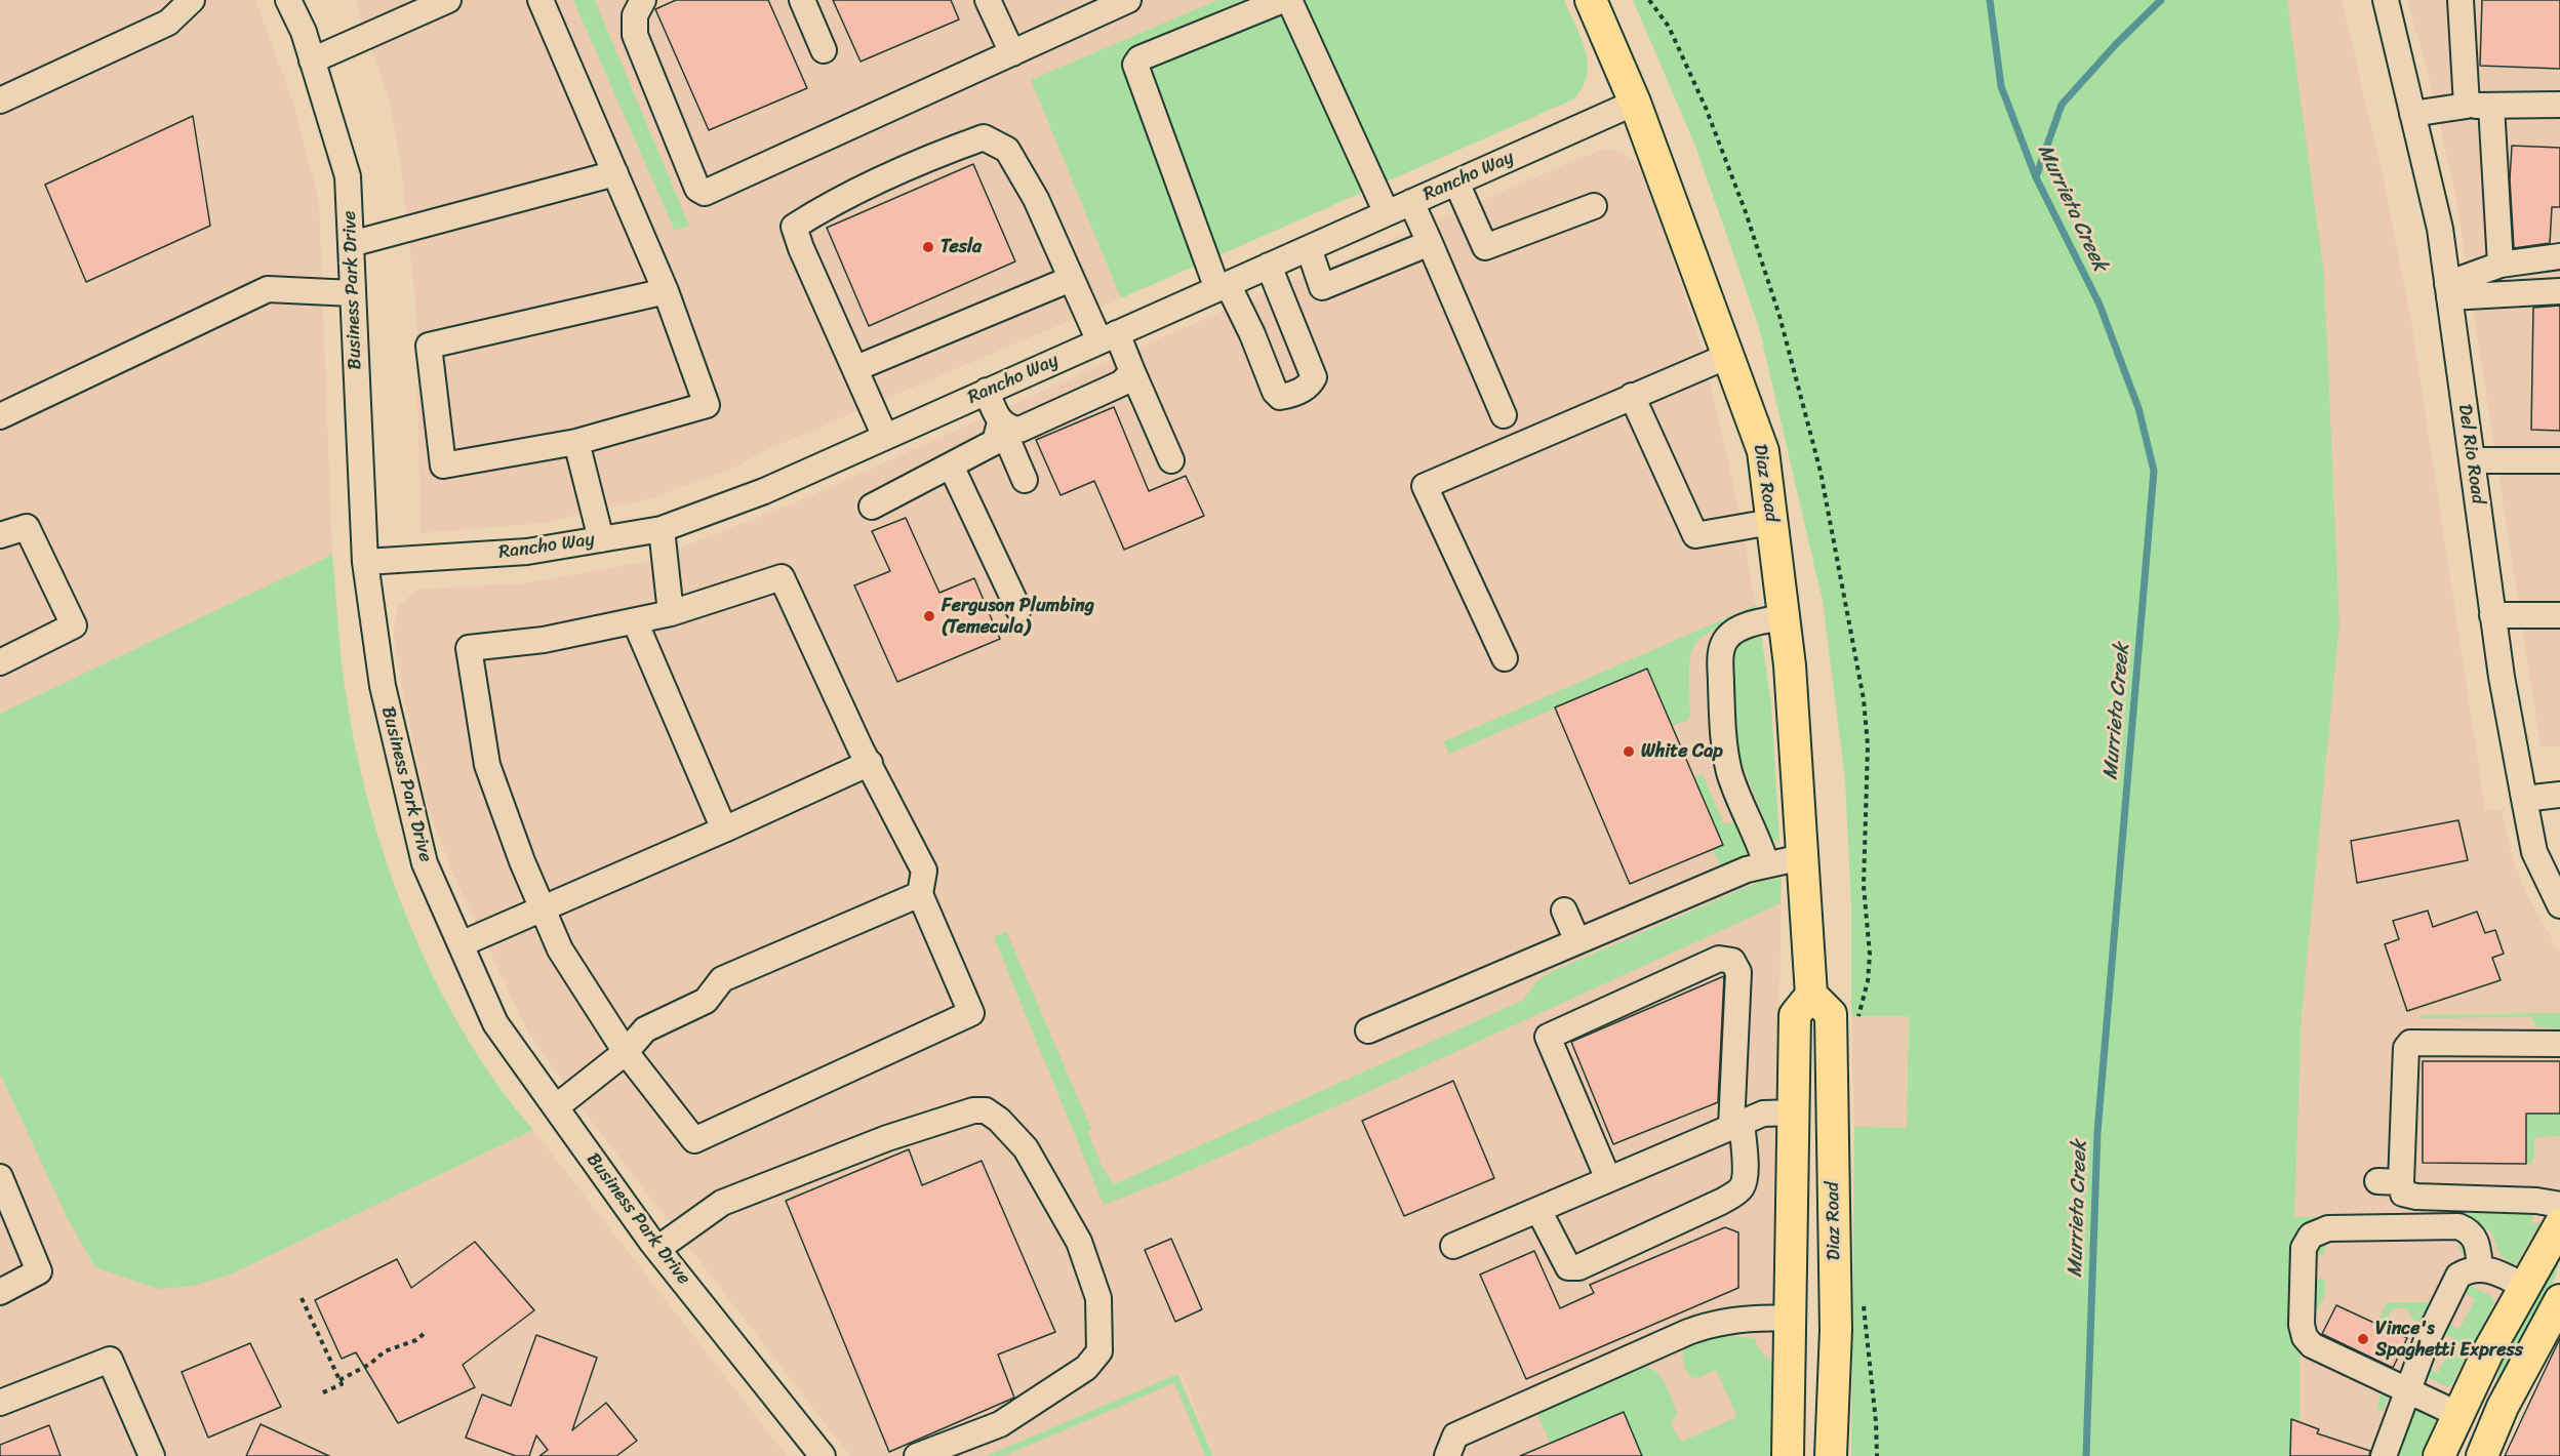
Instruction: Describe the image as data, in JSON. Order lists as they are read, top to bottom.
{
  "streets": {
    "main road": ["Diaz Road"],
    "street": ["Rancho Way", "Business Park Drive", "Del Rio Road"]
  },
  "crossings": [
    ["Rancho Way", "Business Park Drive"],
    ["Rancho Way", "Diaz Road"]
  ],
  "water": ["Murrieta Creek"],
  "places": [
    "Tesla",
    "Ferguson Plumbing (Temecula)",
    "White Cap",
    "Vince's Spaghetti Express"
  ]
}
